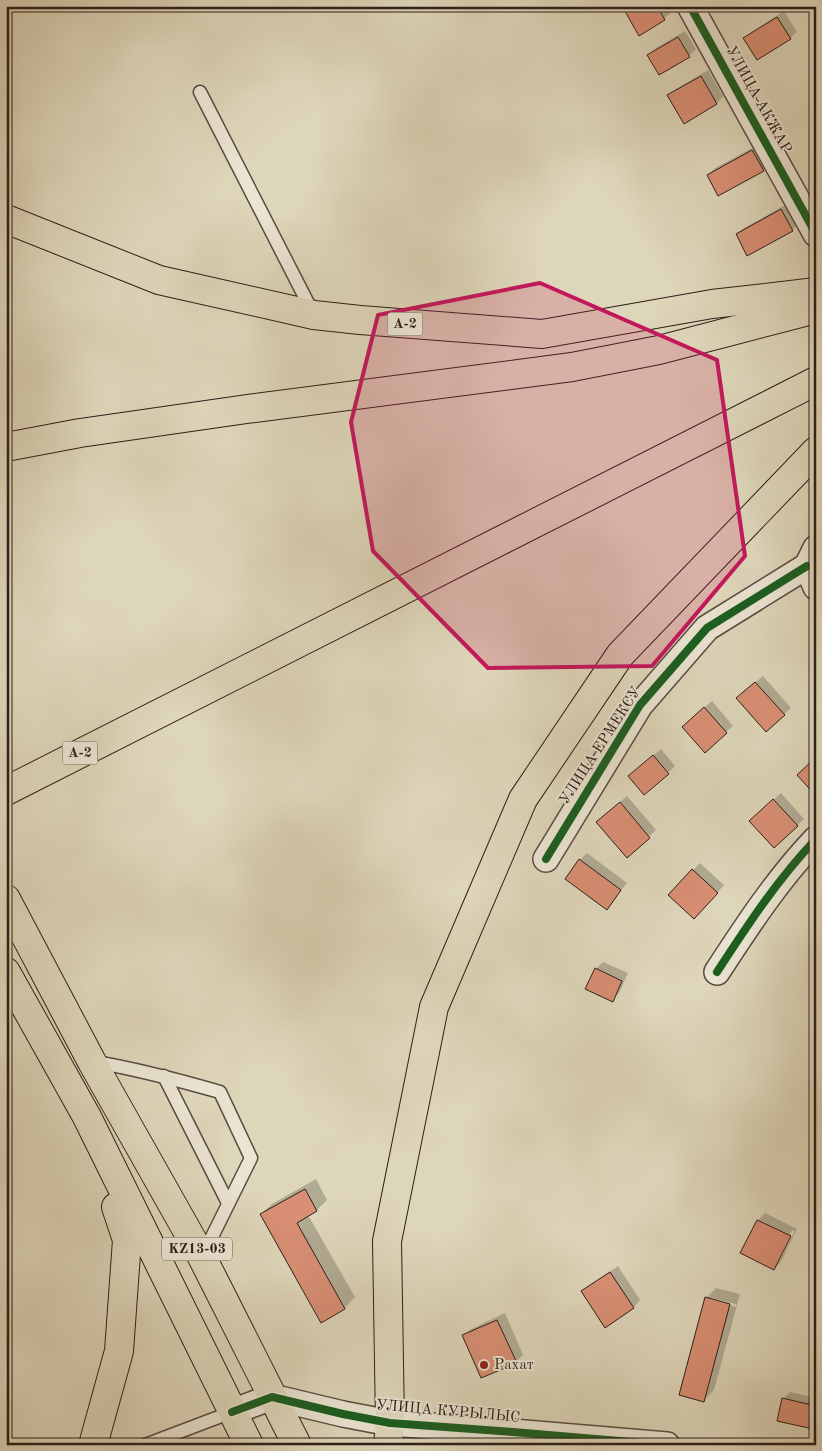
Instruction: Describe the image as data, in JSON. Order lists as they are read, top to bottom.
{
  "streets": {
    "highway": ["A-2", "KZ13-03"],
    "street": ["УЛИЦА АКЖАР", "УЛИЦА ЕРМЕКСУ", "УЛИЦА КУРЫЛЫС"]
  },
  "crossings": [
    ["KZ13-03", "УЛИЦА КУРЫЛЫС"]
  ],
  "places": ["Рахат"]
}
